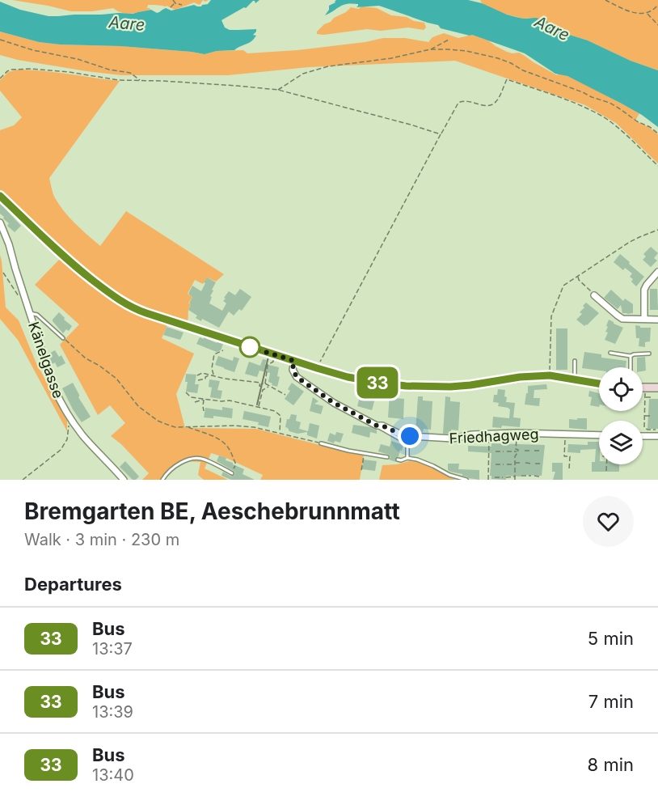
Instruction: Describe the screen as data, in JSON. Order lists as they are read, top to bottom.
{
  "streets": {
    "street": ["Känelgasse", "Friedhagweg"]
  },
  "water": ["Aare"],
  "lines": ["bus line 33"],
  "page": {
    "on_map": "33",
    "heading": [
      ["Bremgarten BE, Aeschebrunnmatt", "Walk · 3 min · 230 m"],
      "Departures"
    ],
    "list": [
      {
        "mark": "33",
        "name": "Bus",
        "note": "13:37",
        "value": "5 min"
      },
      {
        "mark": "33",
        "name": "Bus",
        "note": "13:39",
        "value": "7 min"
      },
      {
        "mark": "33",
        "name": "Bus",
        "note": "13:40",
        "value": "8 min"
      }
    ]
  }
}
